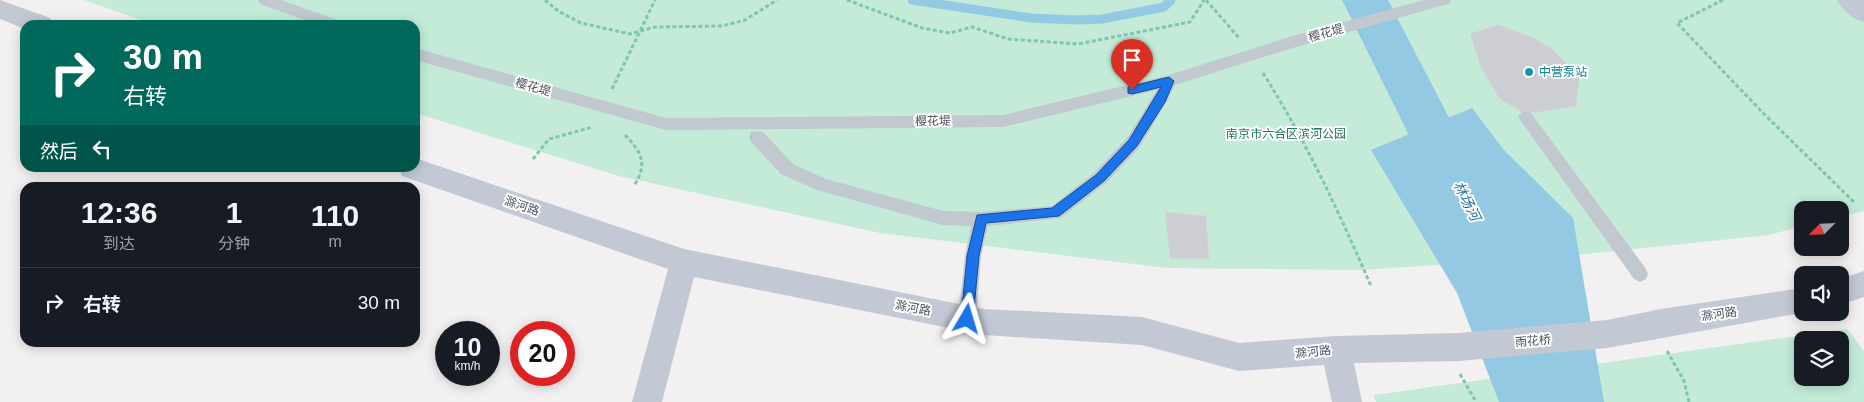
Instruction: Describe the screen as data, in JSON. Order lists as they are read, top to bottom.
{
  "streets": {
    "street": ["滁河路", "雨花桥"],
    "lane": ["樱花堤"]
  },
  "crossings": [
    ["滁河路", "雨花桥"]
  ],
  "water": ["林场河"],
  "parks": ["南京市六合区滨河公园"],
  "places": ["中营泵站"],
  "north": "bottom left",
  "page": {
    "turn": ["30 m", "右转"],
    "then": "然后",
    "eta": [
      "12:36",
      "到达",
      "1",
      "分钟",
      "110",
      "m"
    ],
    "list": [
      {
        "name": "右转",
        "value": "30 m"
      }
    ],
    "speed": "10 km/h",
    "limit": "20"
  }
}
